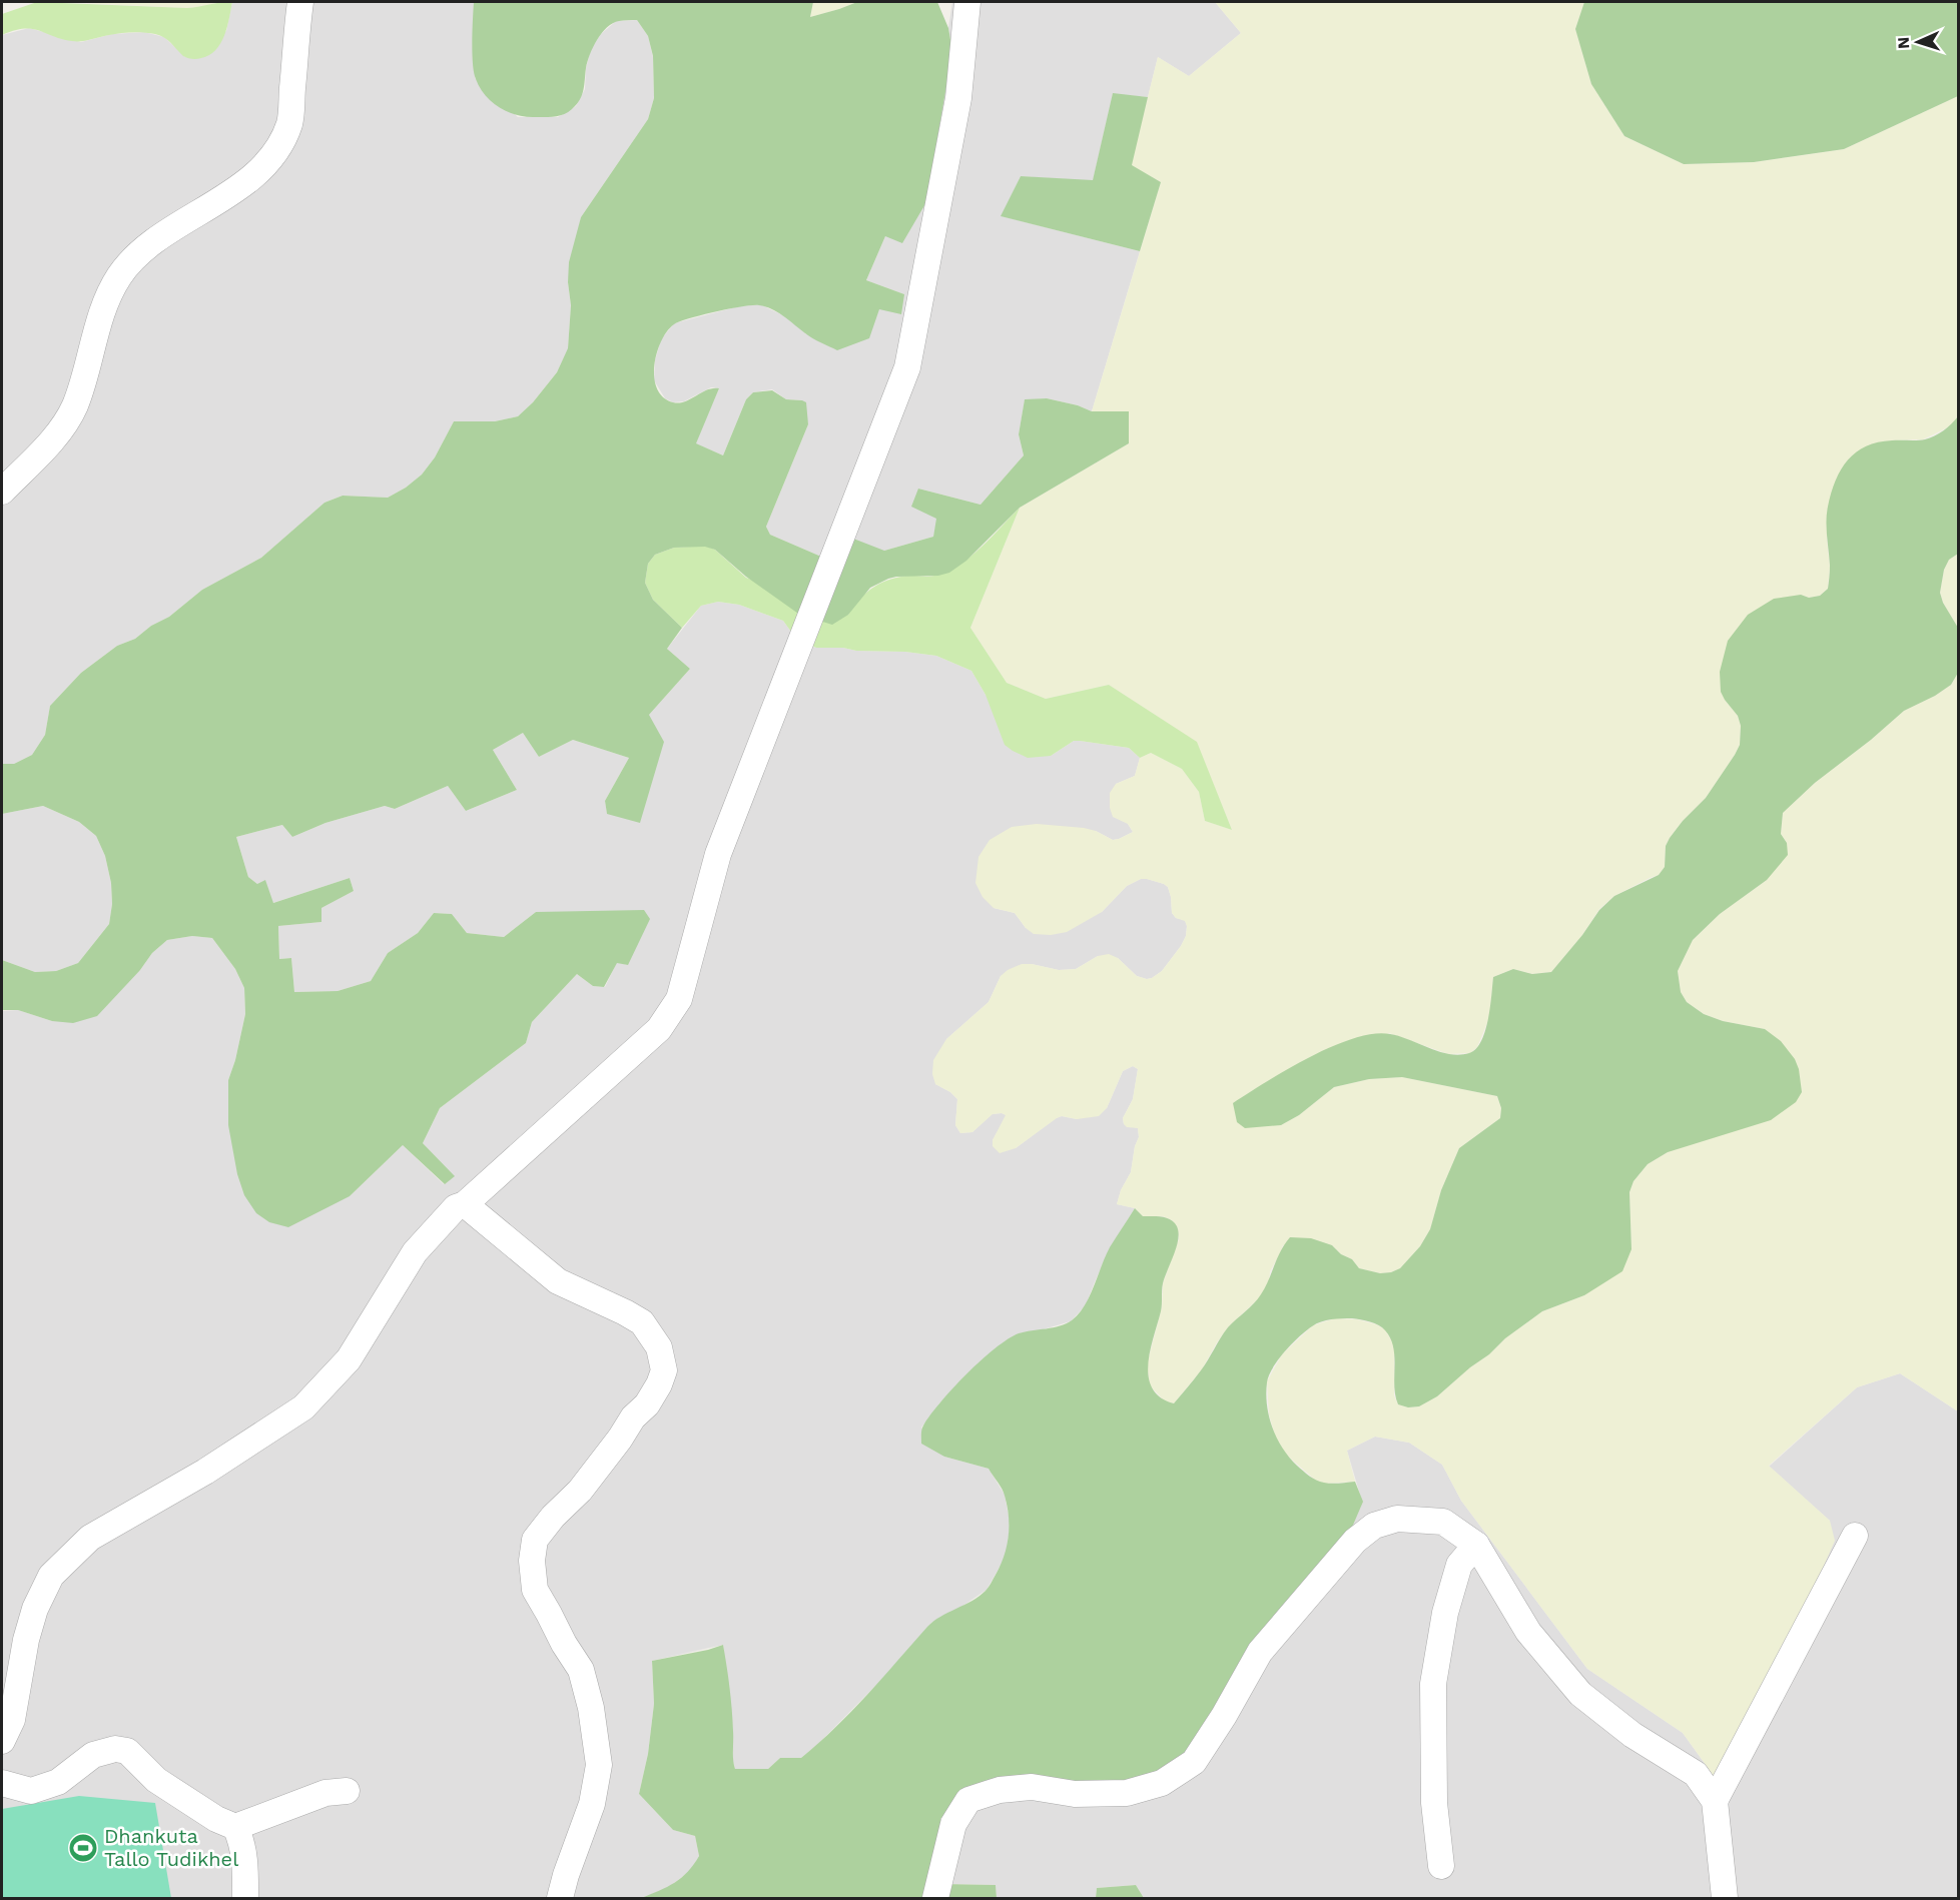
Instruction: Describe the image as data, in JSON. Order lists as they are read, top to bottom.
{
  "places": {
    "sports": ["Dhankuta Tallo Tudikhel"]
  },
  "north": "left"
}
